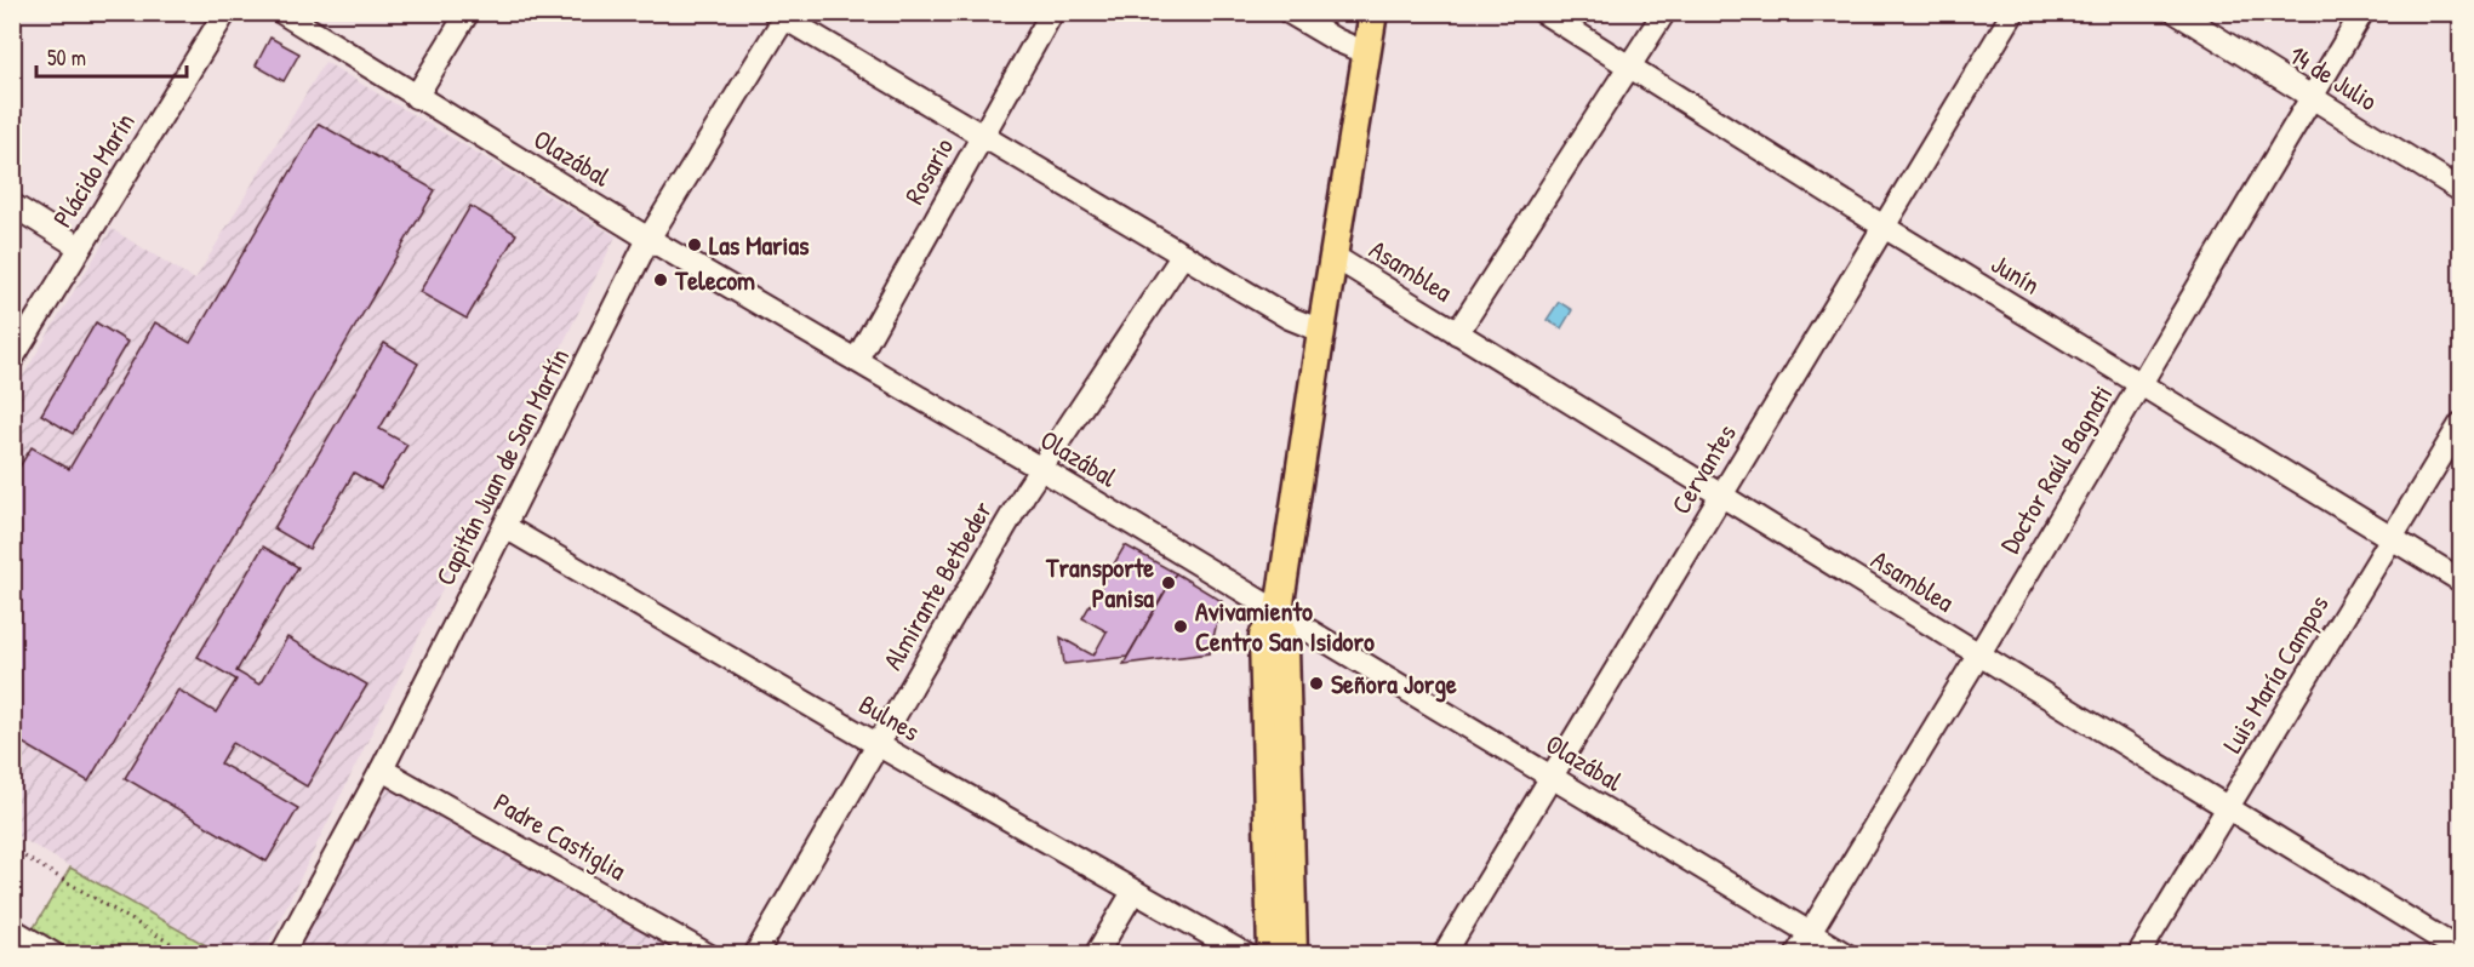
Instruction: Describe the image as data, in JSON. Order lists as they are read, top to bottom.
{
  "streets": {
    "street": [
      "14 de Julio",
      "Olazábal",
      "Plácido Marín",
      "Rosario",
      "Asamblea",
      "Junín",
      "Capitán Juan de San Martín",
      "Cervantes",
      "Doctor Raúl Bagnati",
      "Almirante Betbeder",
      "Luis María Campos",
      "Bulnes",
      "Padre Castiglia"
    ]
  },
  "crossings": [
    ["14 de Julio", "Doctor Raúl Bagnati"],
    ["Olazábal", "Rosario"],
    ["Olazábal", "Capitán Juan de San Martín"],
    ["Olazábal", "Cervantes"],
    ["Olazábal", "Doctor Raúl Bagnati"],
    ["Olazábal", "Almirante Betbeder"],
    ["Asamblea", "Cervantes"],
    ["Asamblea", "Doctor Raúl Bagnati"],
    ["Asamblea", "Luis María Campos"],
    ["Junín", "Cervantes"],
    ["Junín", "Doctor Raúl Bagnati"],
    ["Junín", "Luis María Campos"],
    ["Capitán Juan de San Martín", "Bulnes"],
    ["Capitán Juan de San Martín", "Padre Castiglia"],
    ["Almirante Betbeder", "Bulnes"]
  ],
  "places": [
    "Las Marias",
    "Telecom",
    "Transporte Panisa",
    "Avivamiento Centro San Isidoro",
    "Señora Jorge"
  ],
  "scale_bar": "50 m"
}
